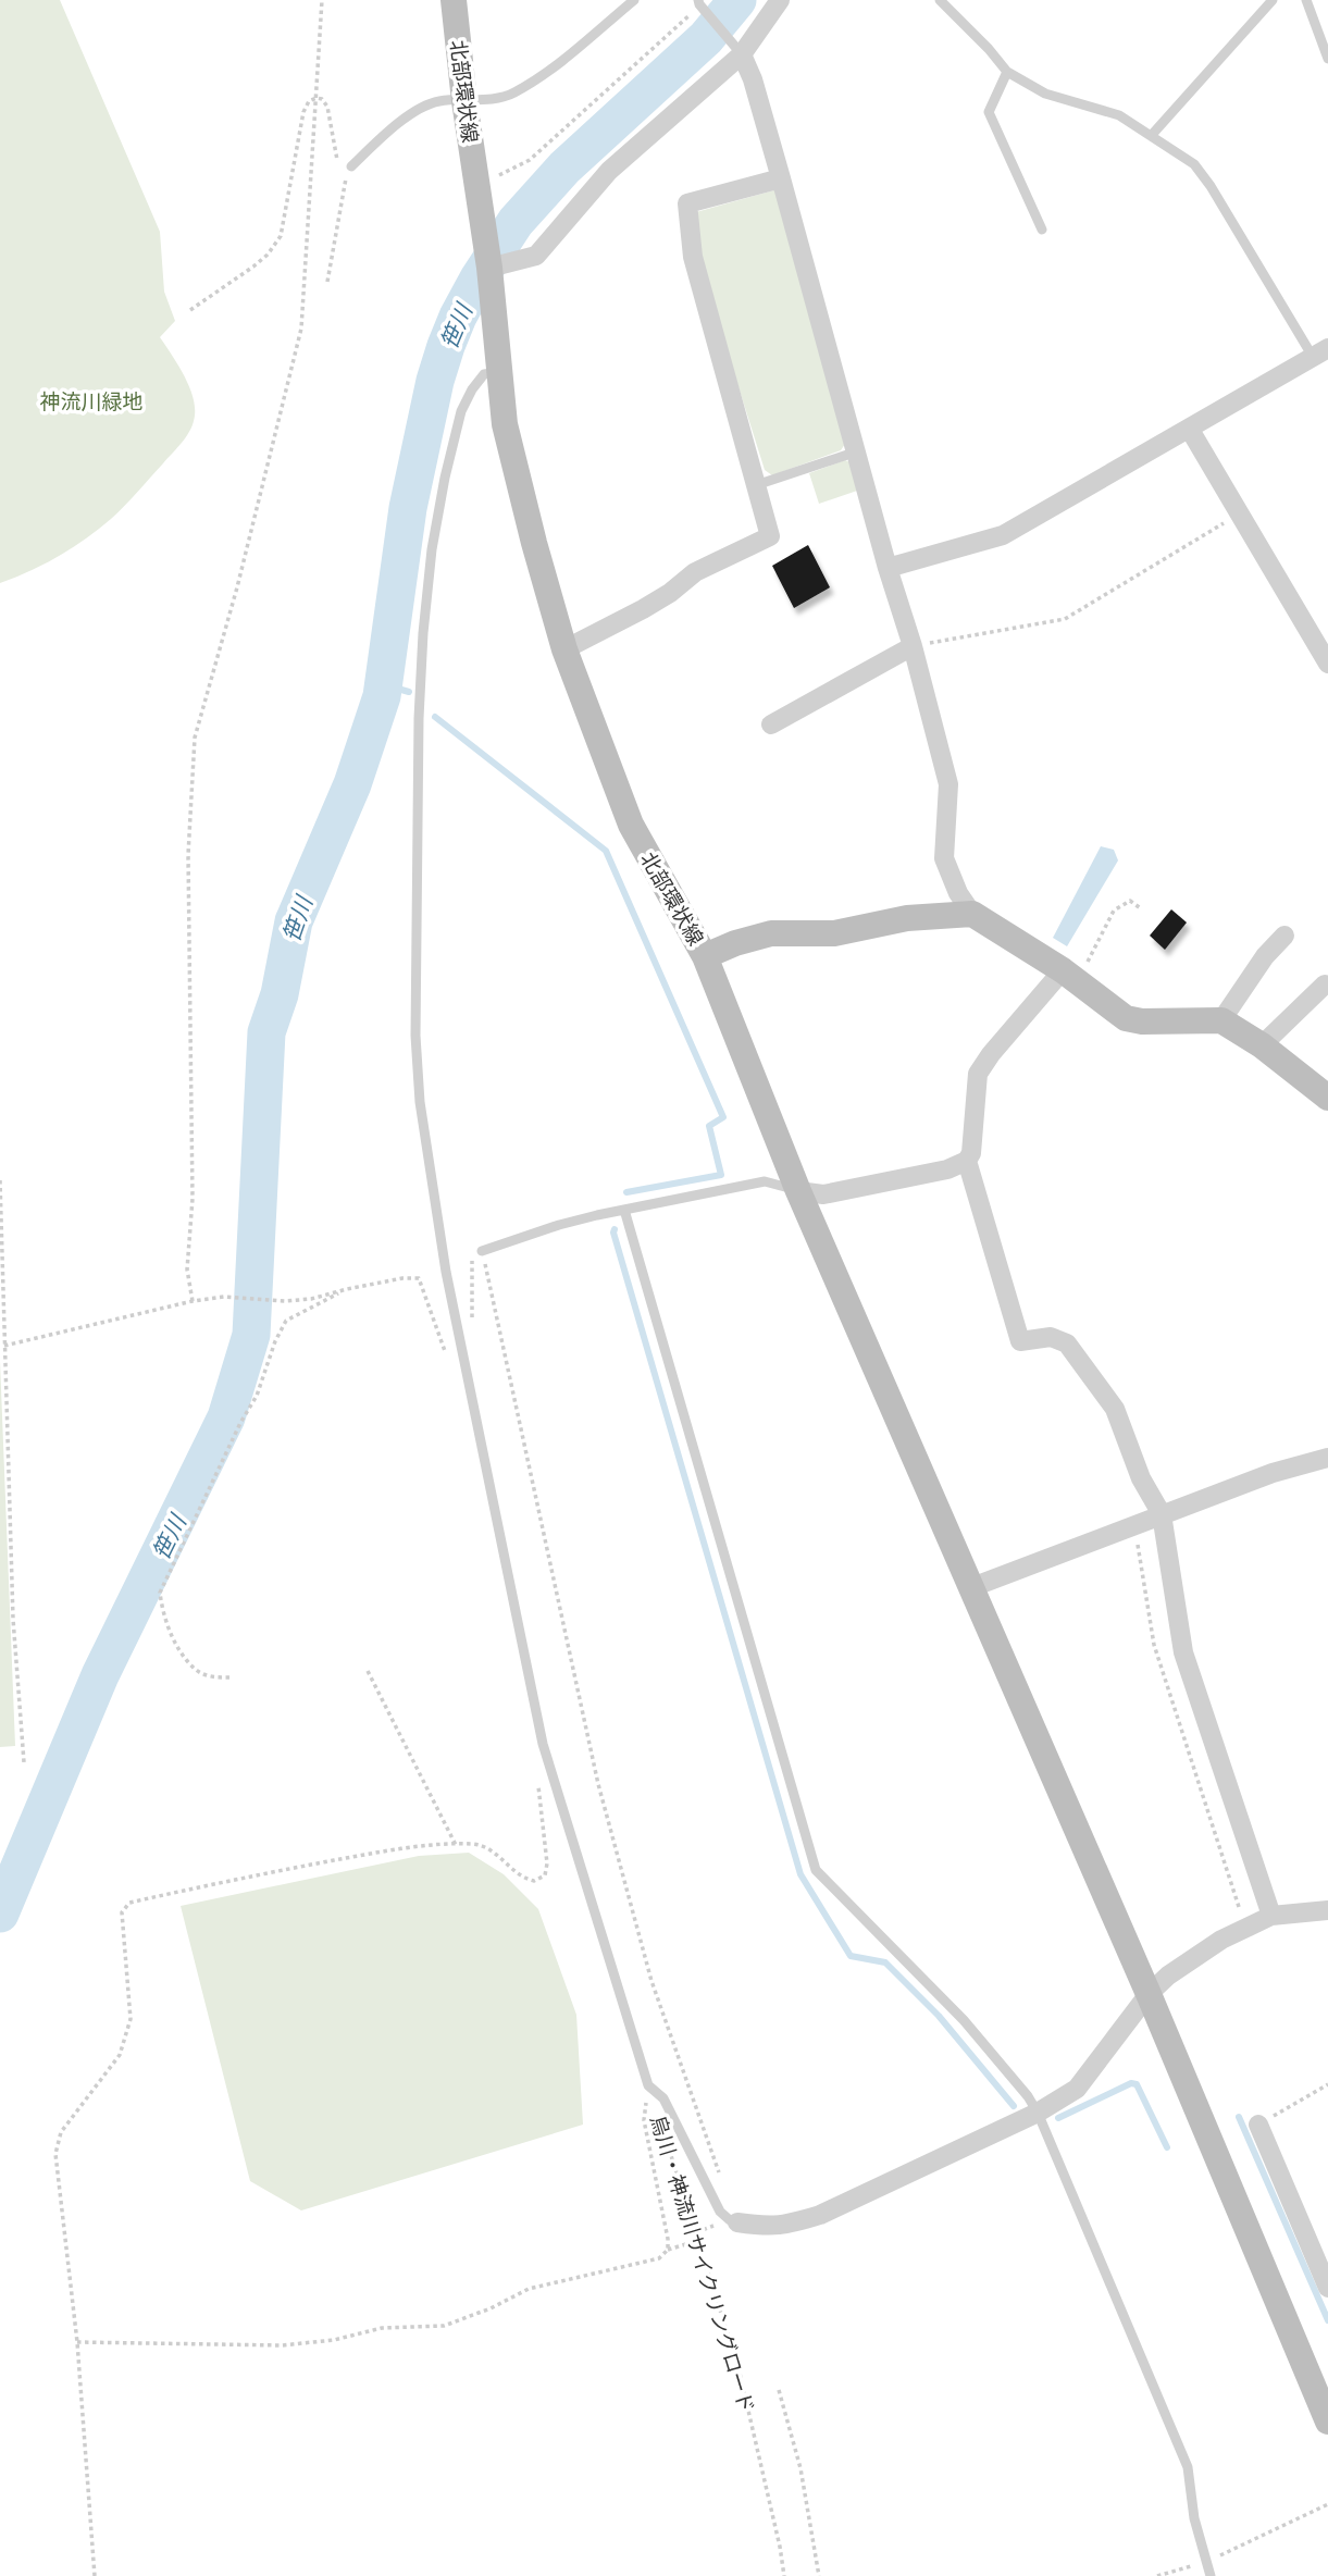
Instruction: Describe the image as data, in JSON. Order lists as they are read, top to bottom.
{
  "streets": {
    "street": ["北部環状線"],
    "path": ["烏川・神流川サイクリングロード"]
  },
  "water": ["笹川"],
  "parks": ["神流川緑地"]
}
